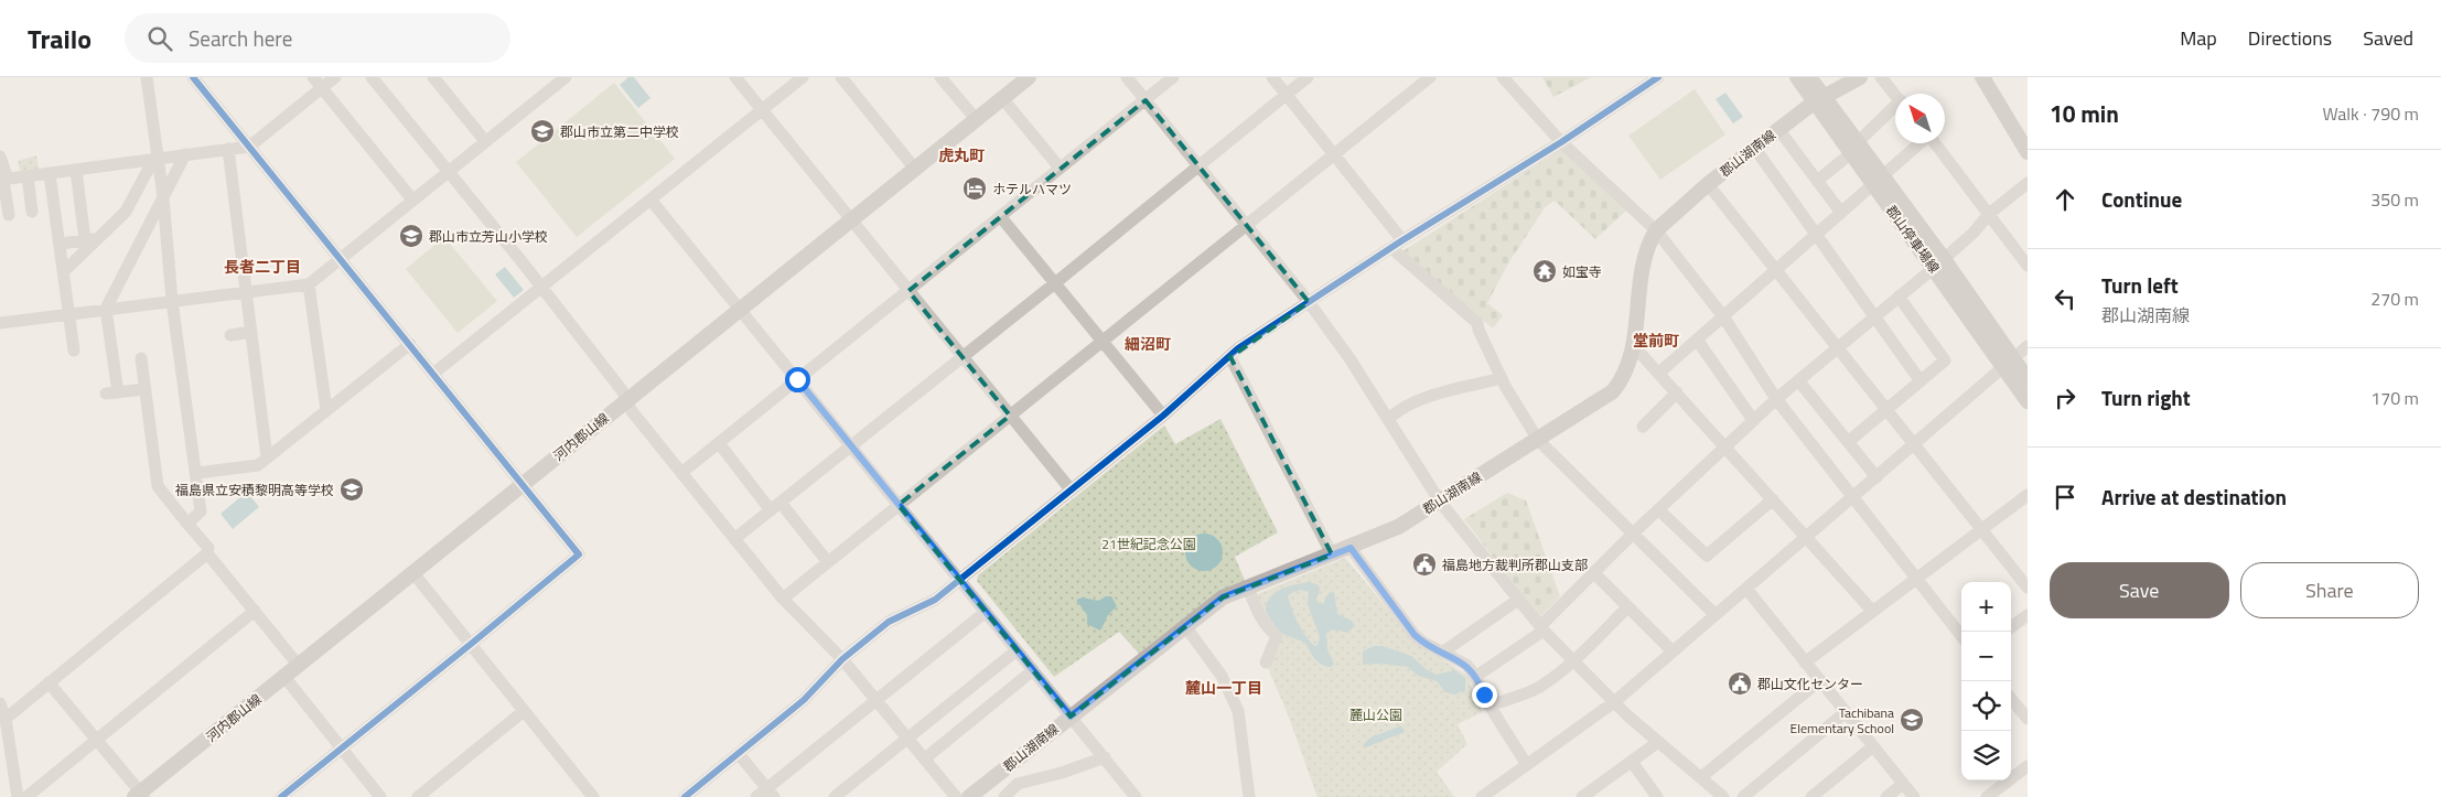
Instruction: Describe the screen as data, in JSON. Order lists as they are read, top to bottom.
{
  "streets": {
    "main road": ["郡山湖南線", "郡山停車場線", "河内郡山線"]
  },
  "crossings": [
    ["郡山湖南線", "郡山停車場線"]
  ],
  "districts": [
    "虎丸町",
    "長者二丁目",
    "堂前町",
    "細沼町",
    "麓山一丁目"
  ],
  "parks": ["21世紀記念公園", "麓山公園"],
  "places": {
    "school or university": [
      "郡山市立第二中学校",
      "郡山市立芳山小学校",
      "福島県立安積黎明高等学校",
      "Tachibana Elementary School"
    ],
    "hotel": ["ホテルハマツ"],
    "temple": ["如宝寺"],
    "public building": ["福島地方裁判所郡山支部", "郡山文化センター"]
  },
  "north": "top left",
  "page": {
    "header": "Trailo",
    "search": "Search here",
    "nav": ["Map", "Directions", "Saved"],
    "heading": ["10 min", "Walk · 790 m"],
    "list": [
      ["Continue", "350 m"],
      ["Turn left", "郡山湖南線", "270 m"],
      ["Turn right", "170 m"],
      "Arrive at destination"
    ],
    "buttons": ["Save", "Share"],
    "map_buttons": ["+", "−"]
  }
}
